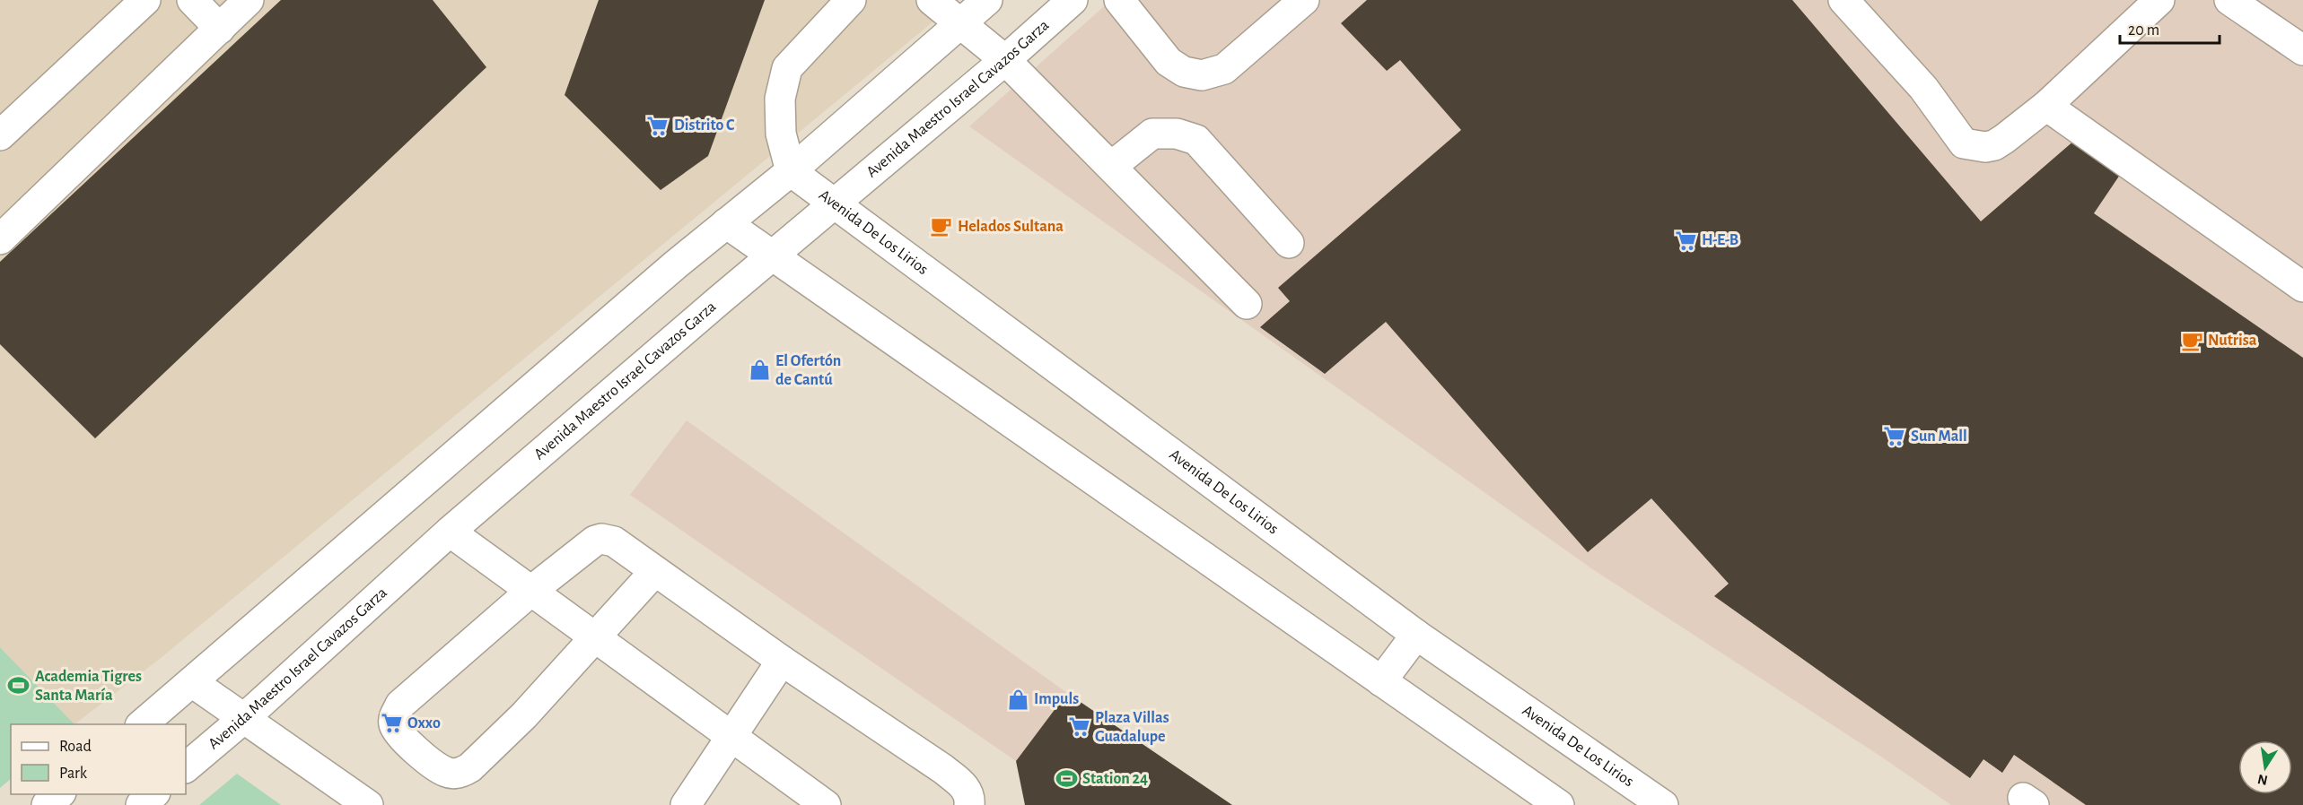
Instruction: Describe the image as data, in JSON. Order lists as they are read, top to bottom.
{
  "streets": {
    "street": ["Avenida Maestro Israel Cavazos Garza", "Avenida De Los Lirios"]
  },
  "crossings": [
    ["Avenida Maestro Israel Cavazos Garza", "Avenida De Los Lirios"]
  ],
  "places": {
    "supermarket": [
      "Distrito C",
      "H-E-B",
      "Sun Mall",
      "Oxxo",
      "Plaza Villas Guadalupe"
    ],
    "cafe": ["Helados Sultana", "Nutrisa"],
    "shop": ["El Ofertón de Cantú", "Impuls"],
    "sports": ["Academia Tigres Santa María", "Station 24"]
  },
  "legend": ["Road", "Park"],
  "scale_bar": "20 m",
  "north": "bottom"
}
